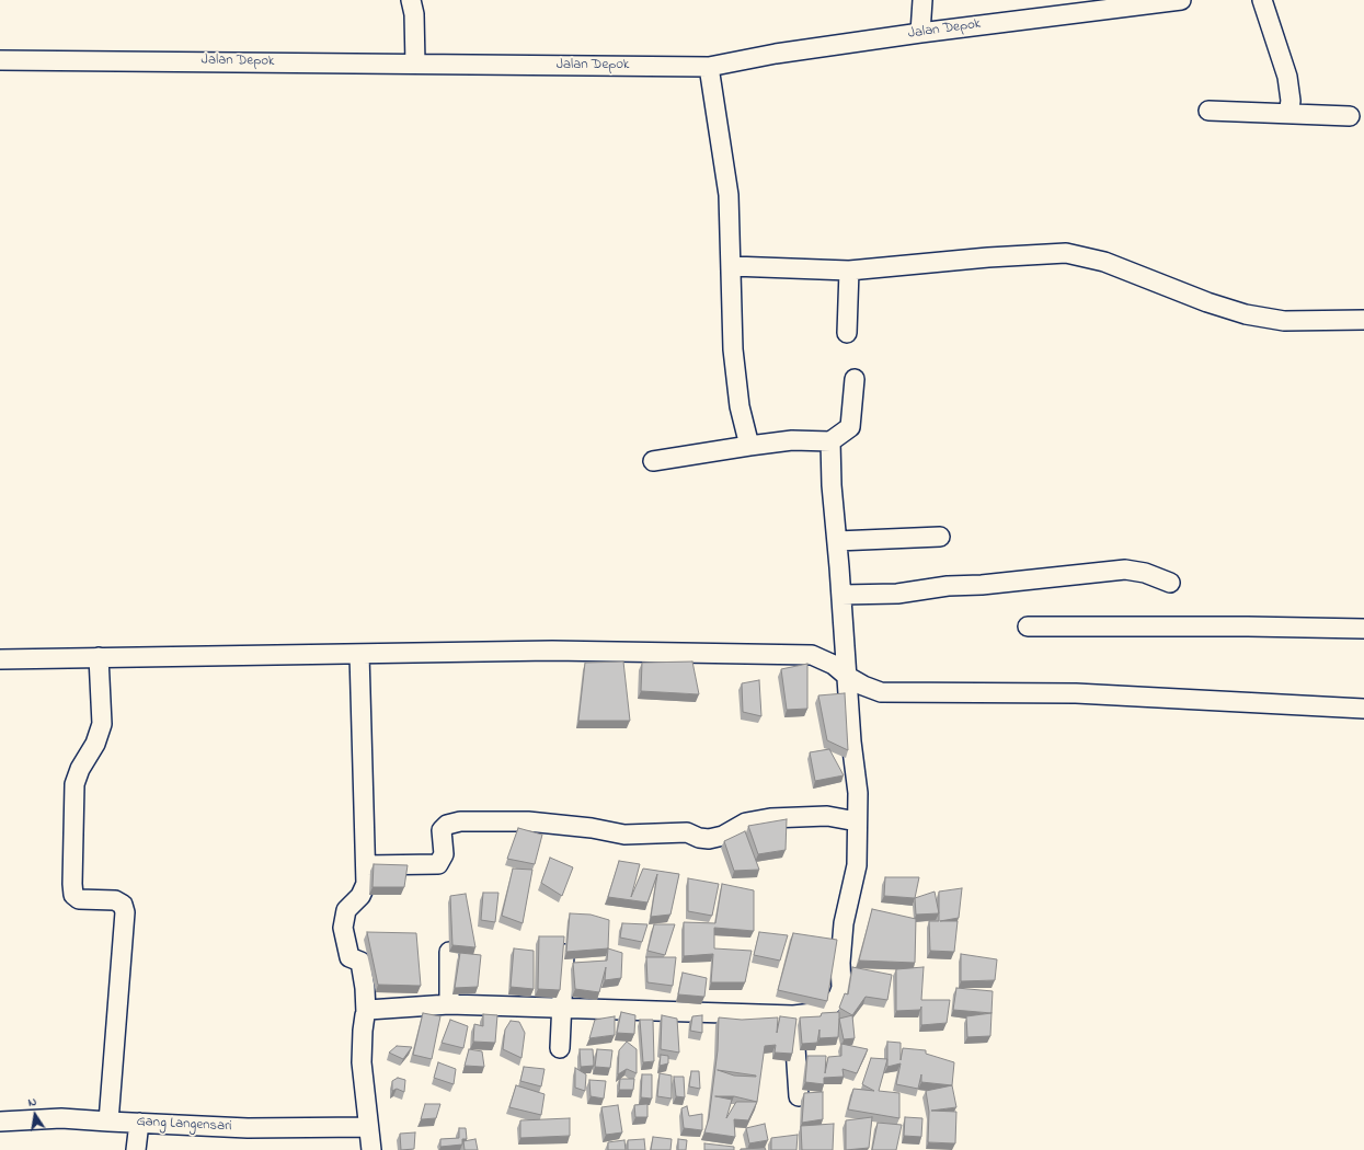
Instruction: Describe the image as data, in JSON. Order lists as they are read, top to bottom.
{
  "streets": {
    "street": ["Jalan Depok", "Gang Langensari"]
  },
  "north": "top"
}
